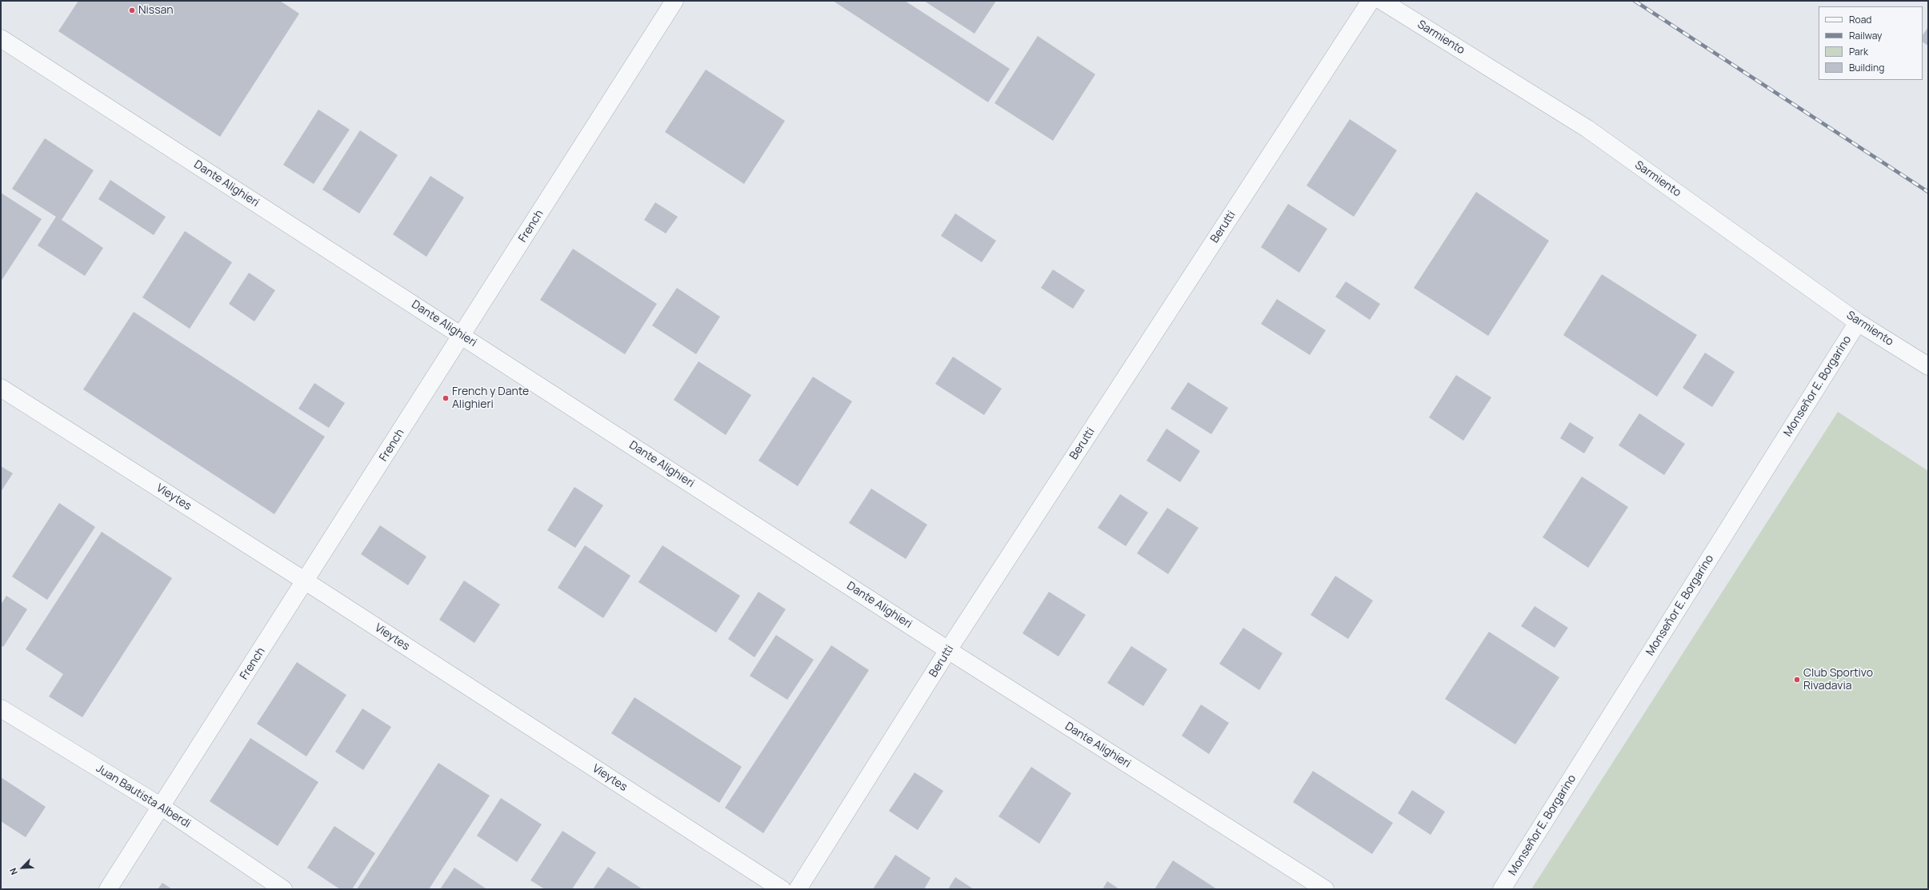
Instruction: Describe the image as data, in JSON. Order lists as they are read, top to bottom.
{
  "streets": {
    "street": [
      "Sarmiento",
      "Dante Alighieri",
      "French",
      "Berutti",
      "Monseñor E. Borgarino",
      "Vieytes",
      "Juan Bautista Alberdi"
    ]
  },
  "crossings": [
    ["Sarmiento", "Monseñor E. Borgarino"],
    ["Dante Alighieri", "French"],
    ["Dante Alighieri", "Berutti"],
    ["French", "Vieytes"],
    ["French", "Juan Bautista Alberdi"]
  ],
  "places": ["Nissan", "French y Dante Alighieri", "Club Sportivo Rivadavia"],
  "legend": [
    "Road",
    "Railway",
    "Park",
    "Building"
  ],
  "north": "bottom left"
}
